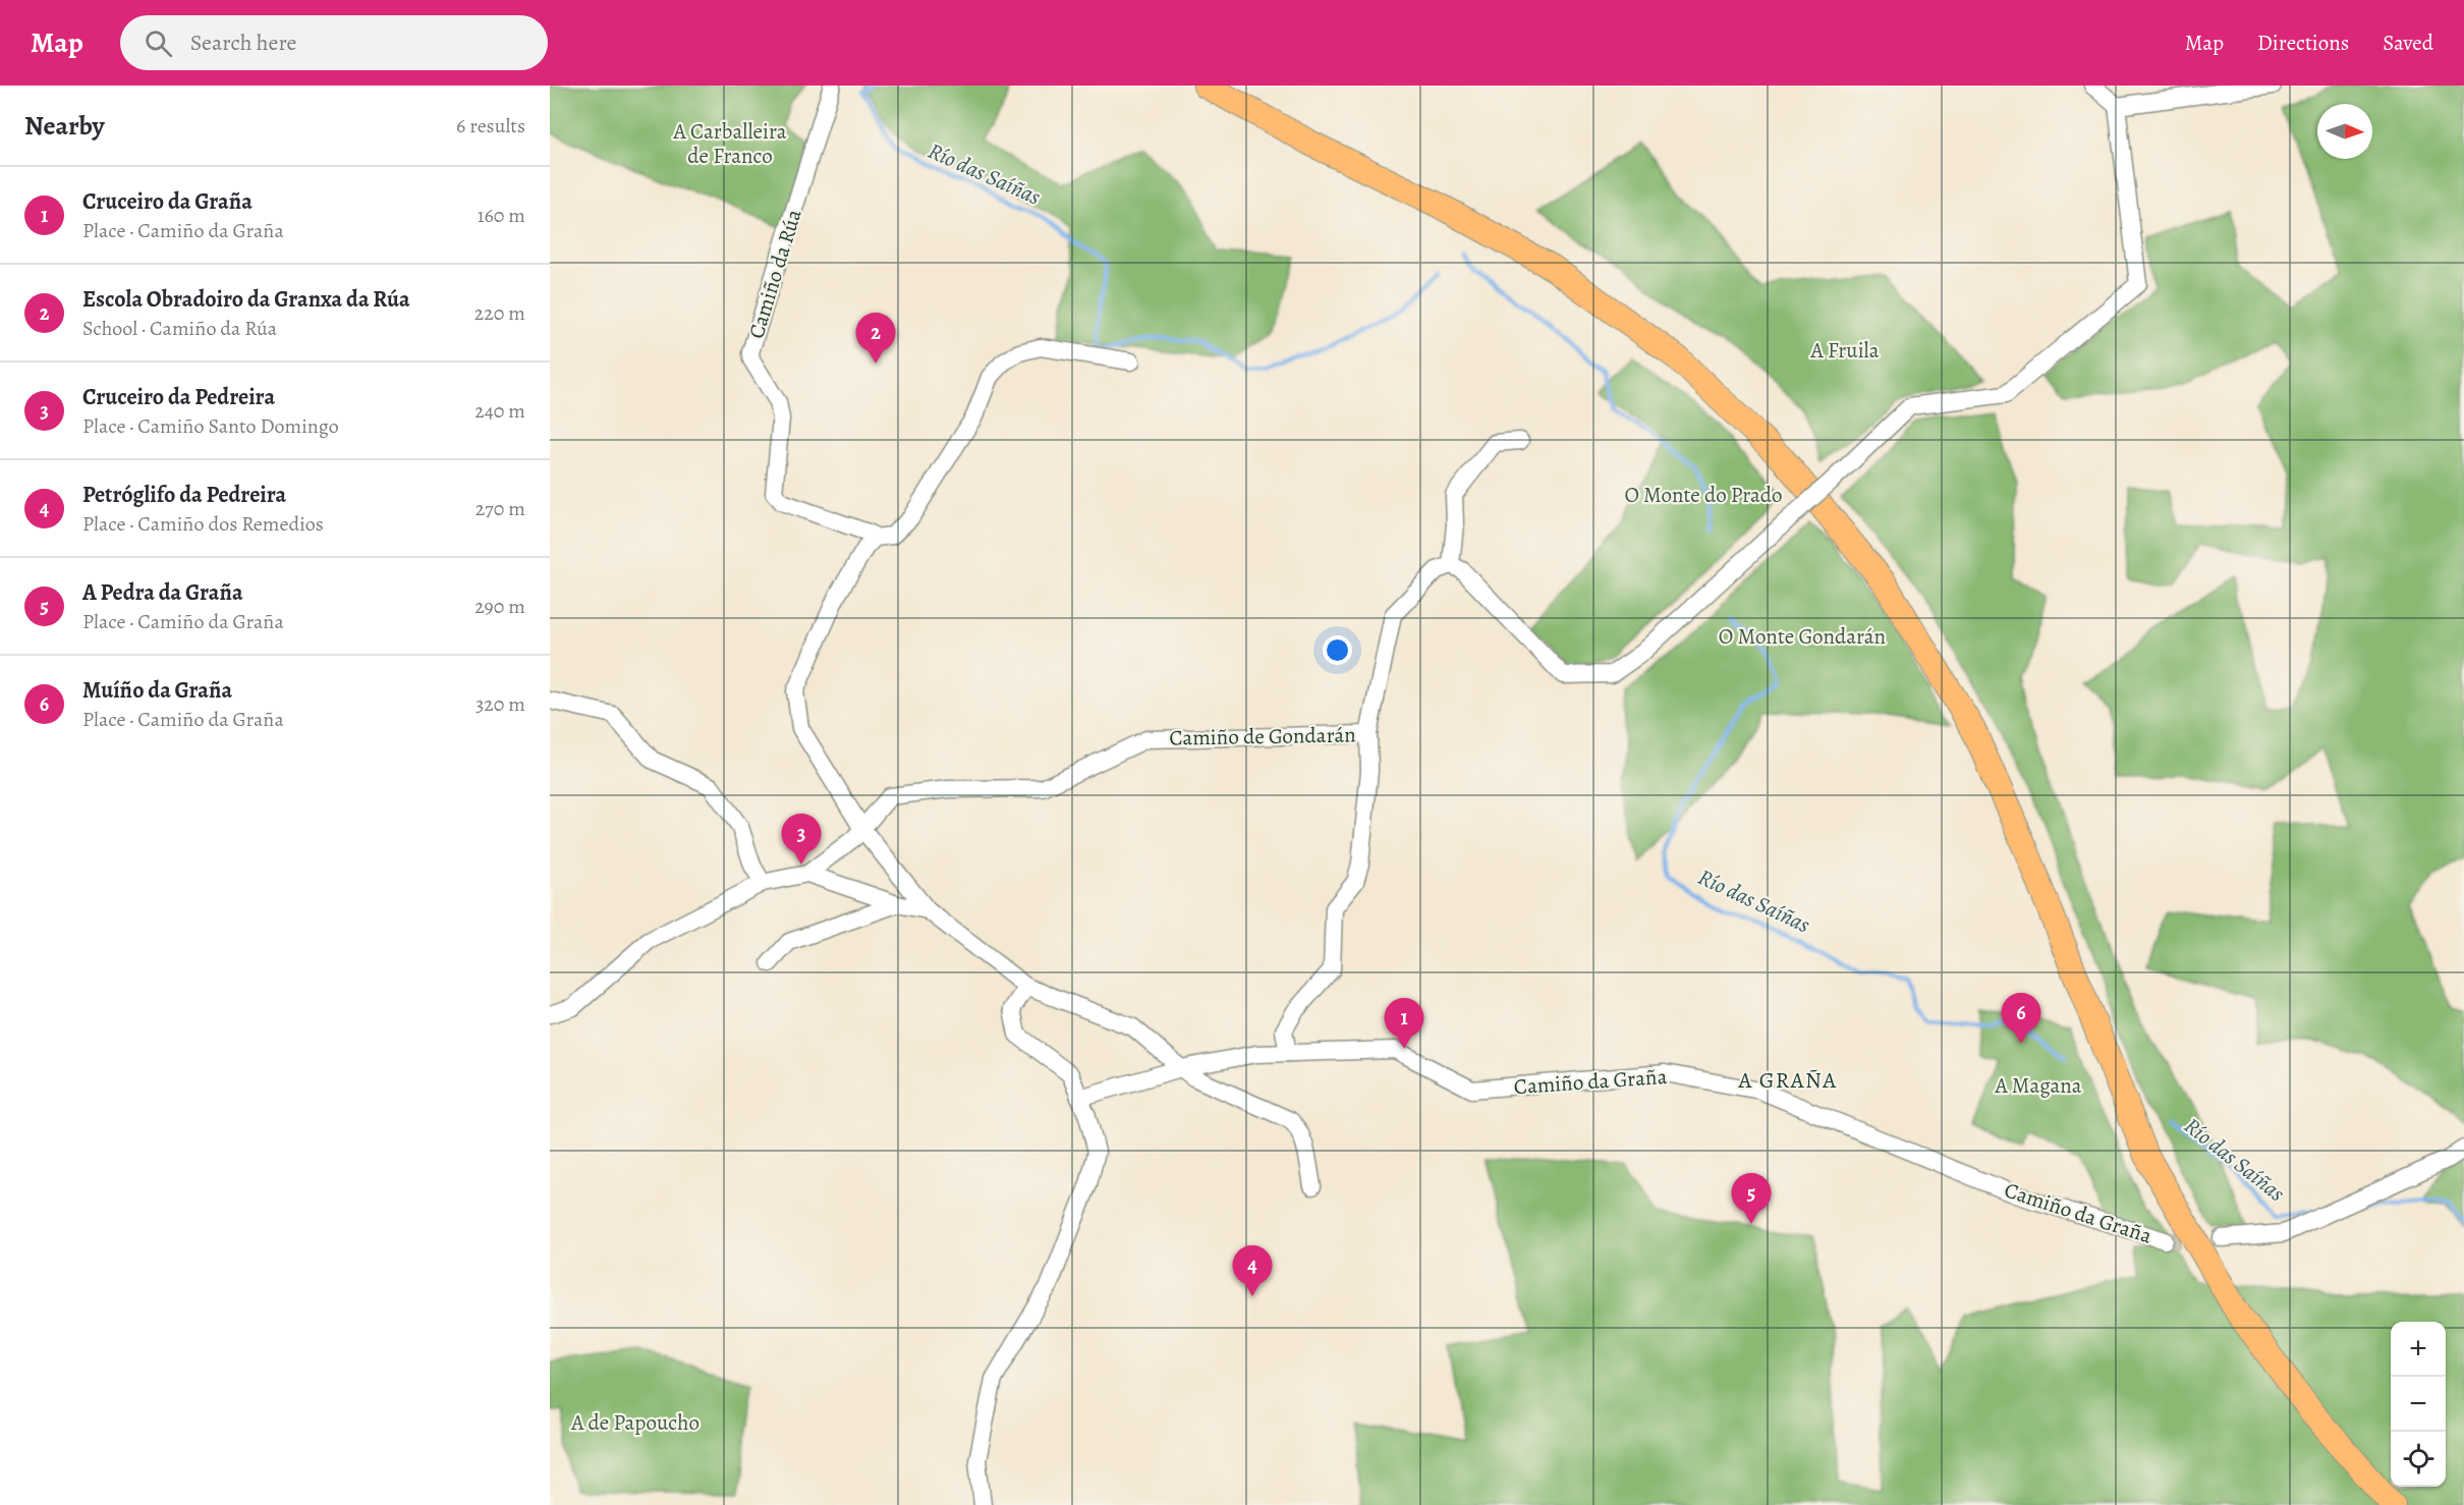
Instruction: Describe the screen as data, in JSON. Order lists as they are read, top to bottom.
{
  "streets": {
    "street": ["Camiño da Rúa", "Camiño de Gondarán", "Camiño da Graña"]
  },
  "districts": ["A GRAÑA"],
  "water": ["Río das Saíñas"],
  "parks": [
    "A Carballeira de Franco",
    "A Fruila",
    "O Monte do Prado",
    "O Monte Gondarán",
    "A Magana",
    "A de Papoucho"
  ],
  "north": "right",
  "page": {
    "header": "Map",
    "search": "Search here",
    "nav": ["Map", "Directions", "Saved"],
    "heading": ["Nearby", "6 results"],
    "list": [
      {
        "mark": "1",
        "name": "Cruceiro da Graña",
        "note": "Place · Camiño da Graña",
        "value": "160 m"
      },
      {
        "mark": "2",
        "name": "Escola Obradoiro da Granxa da Rúa",
        "note": "School · Camiño da Rúa",
        "value": "220 m"
      },
      {
        "mark": "3",
        "name": "Cruceiro da Pedreira",
        "note": "Place · Camiño Santo Domingo",
        "value": "240 m"
      },
      {
        "mark": "4",
        "name": "Petróglifo da Pedreira",
        "note": "Place · Camiño dos Remedios",
        "value": "270 m"
      },
      {
        "mark": "5",
        "name": "A Pedra da Graña",
        "note": "Place · Camiño da Graña",
        "value": "290 m"
      },
      {
        "mark": "6",
        "name": "Muíño da Graña",
        "note": "Place · Camiño da Graña",
        "value": "320 m"
      }
    ],
    "pins": [
      "2",
      "3",
      "6",
      "1",
      "5",
      "4"
    ],
    "map_buttons": ["+", "−"]
  }
}
